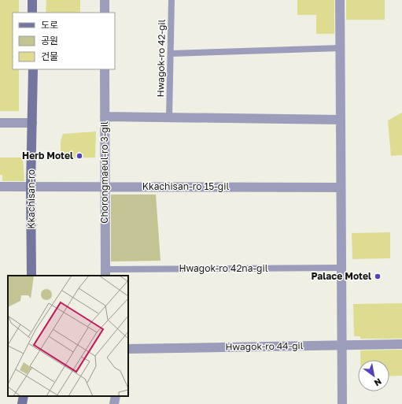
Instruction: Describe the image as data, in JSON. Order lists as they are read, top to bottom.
{
  "streets": {
    "street": [
      "Chorongmaeul-ro 3-gil",
      "Kkachisan-ro 15-gil",
      "Kkachisan-ro",
      "Hwagok-ro 44-gil"
    ],
    "lane": ["Hwagok-ro 42-gil", "Hwagok-ro 42na-gil"]
  },
  "crossings": [
    ["Chorongmaeul-ro 3-gil", "Kkachisan-ro 15-gil"],
    ["Chorongmaeul-ro 3-gil", "Hwagok-ro 42na-gil"],
    ["Kkachisan-ro 15-gil", "Kkachisan-ro"]
  ],
  "places": ["Herb Motel", "Palace Motel"],
  "legend": ["도로", "공원", "건물"],
  "north": "bottom right"
}
